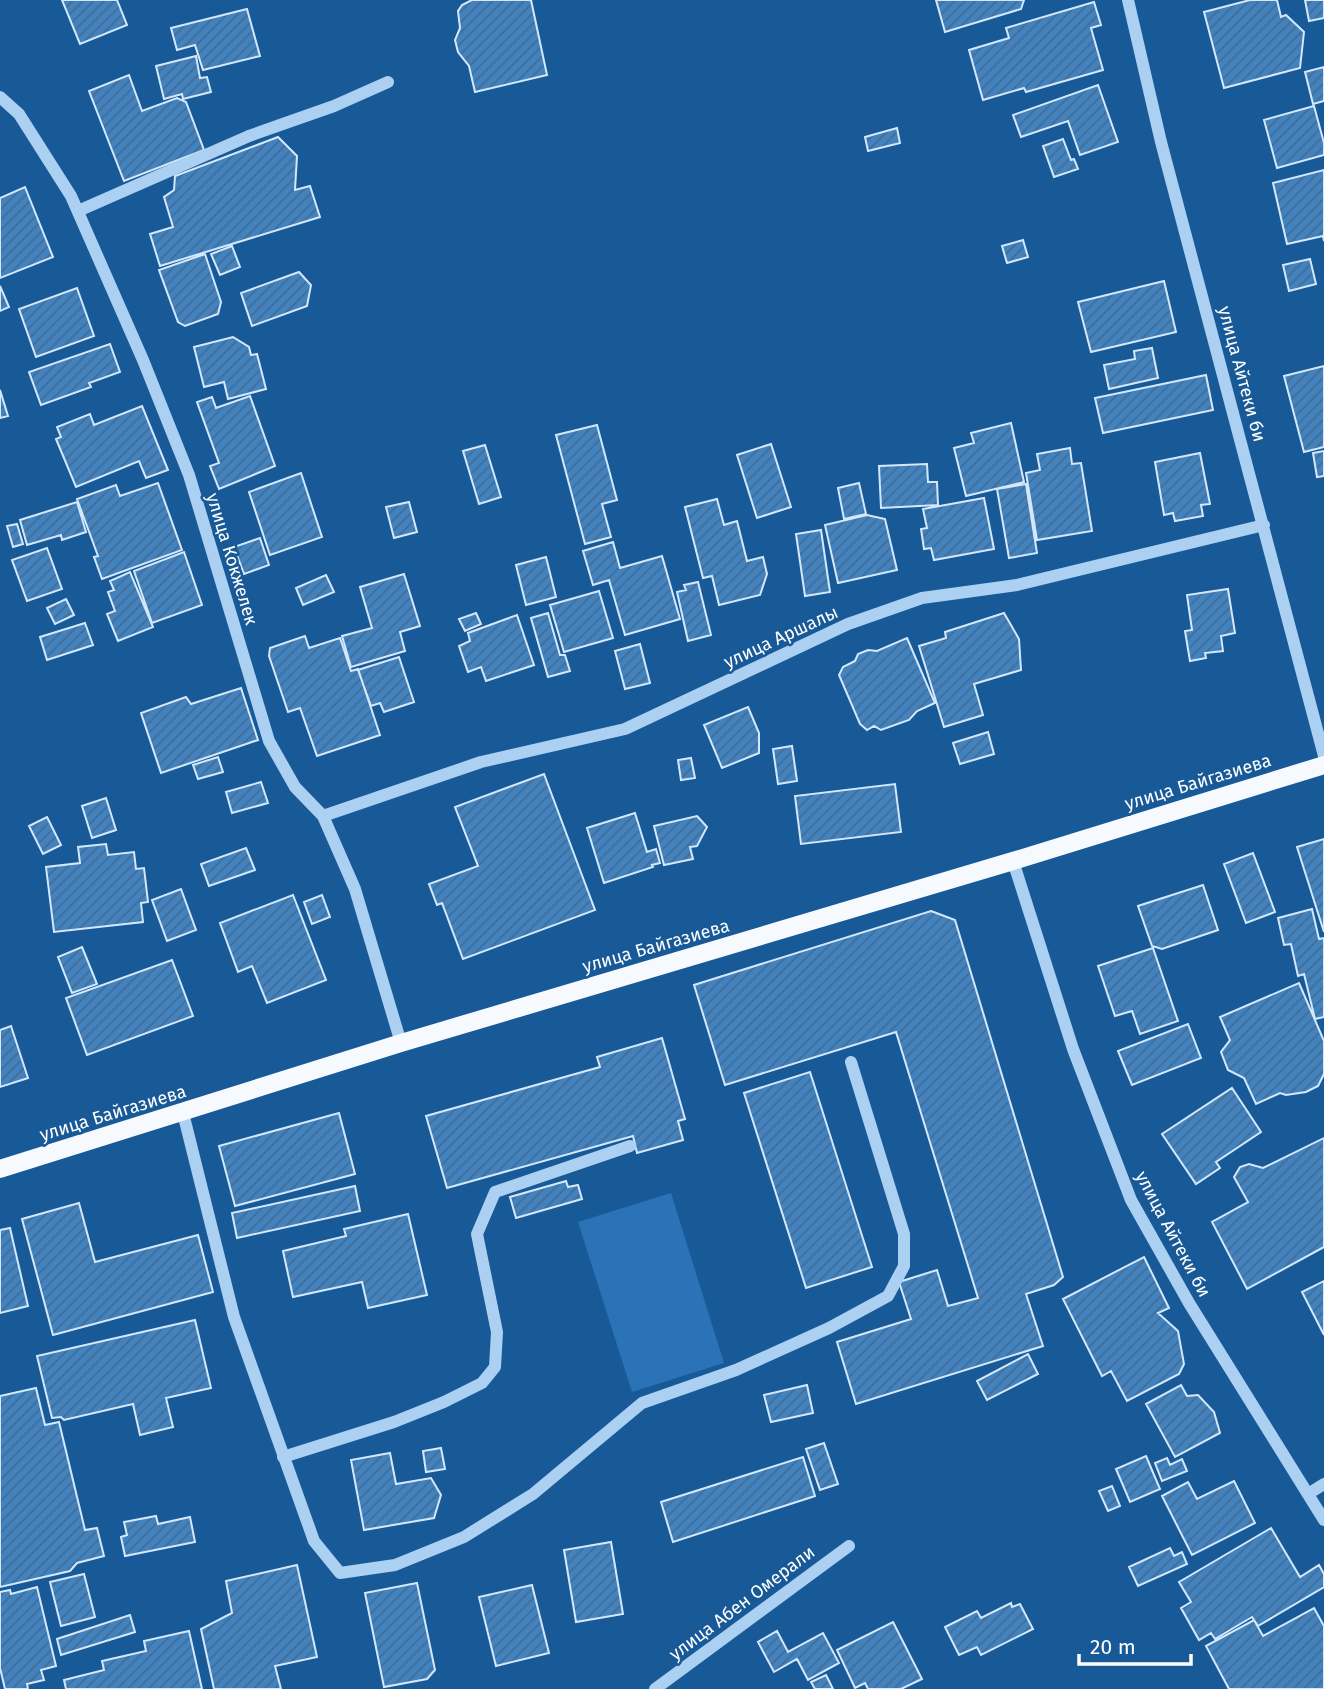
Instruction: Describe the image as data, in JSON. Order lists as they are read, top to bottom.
{
  "streets": {
    "main road": ["улица Байгазиева"],
    "street": [
      "улица Айтеки би",
      "улица Кокжелек",
      "улица Аршалы",
      "улица Абен Омерали"
    ]
  },
  "crossings": [
    ["улица Айтеки би", "улица Аршалы"],
    ["улица Айтеки би", "улица Байгазиева"],
    ["улица Кокжелек", "улица Аршалы"],
    ["улица Кокжелек", "улица Байгазиева"]
  ],
  "scale_bar": "20 m"
}
